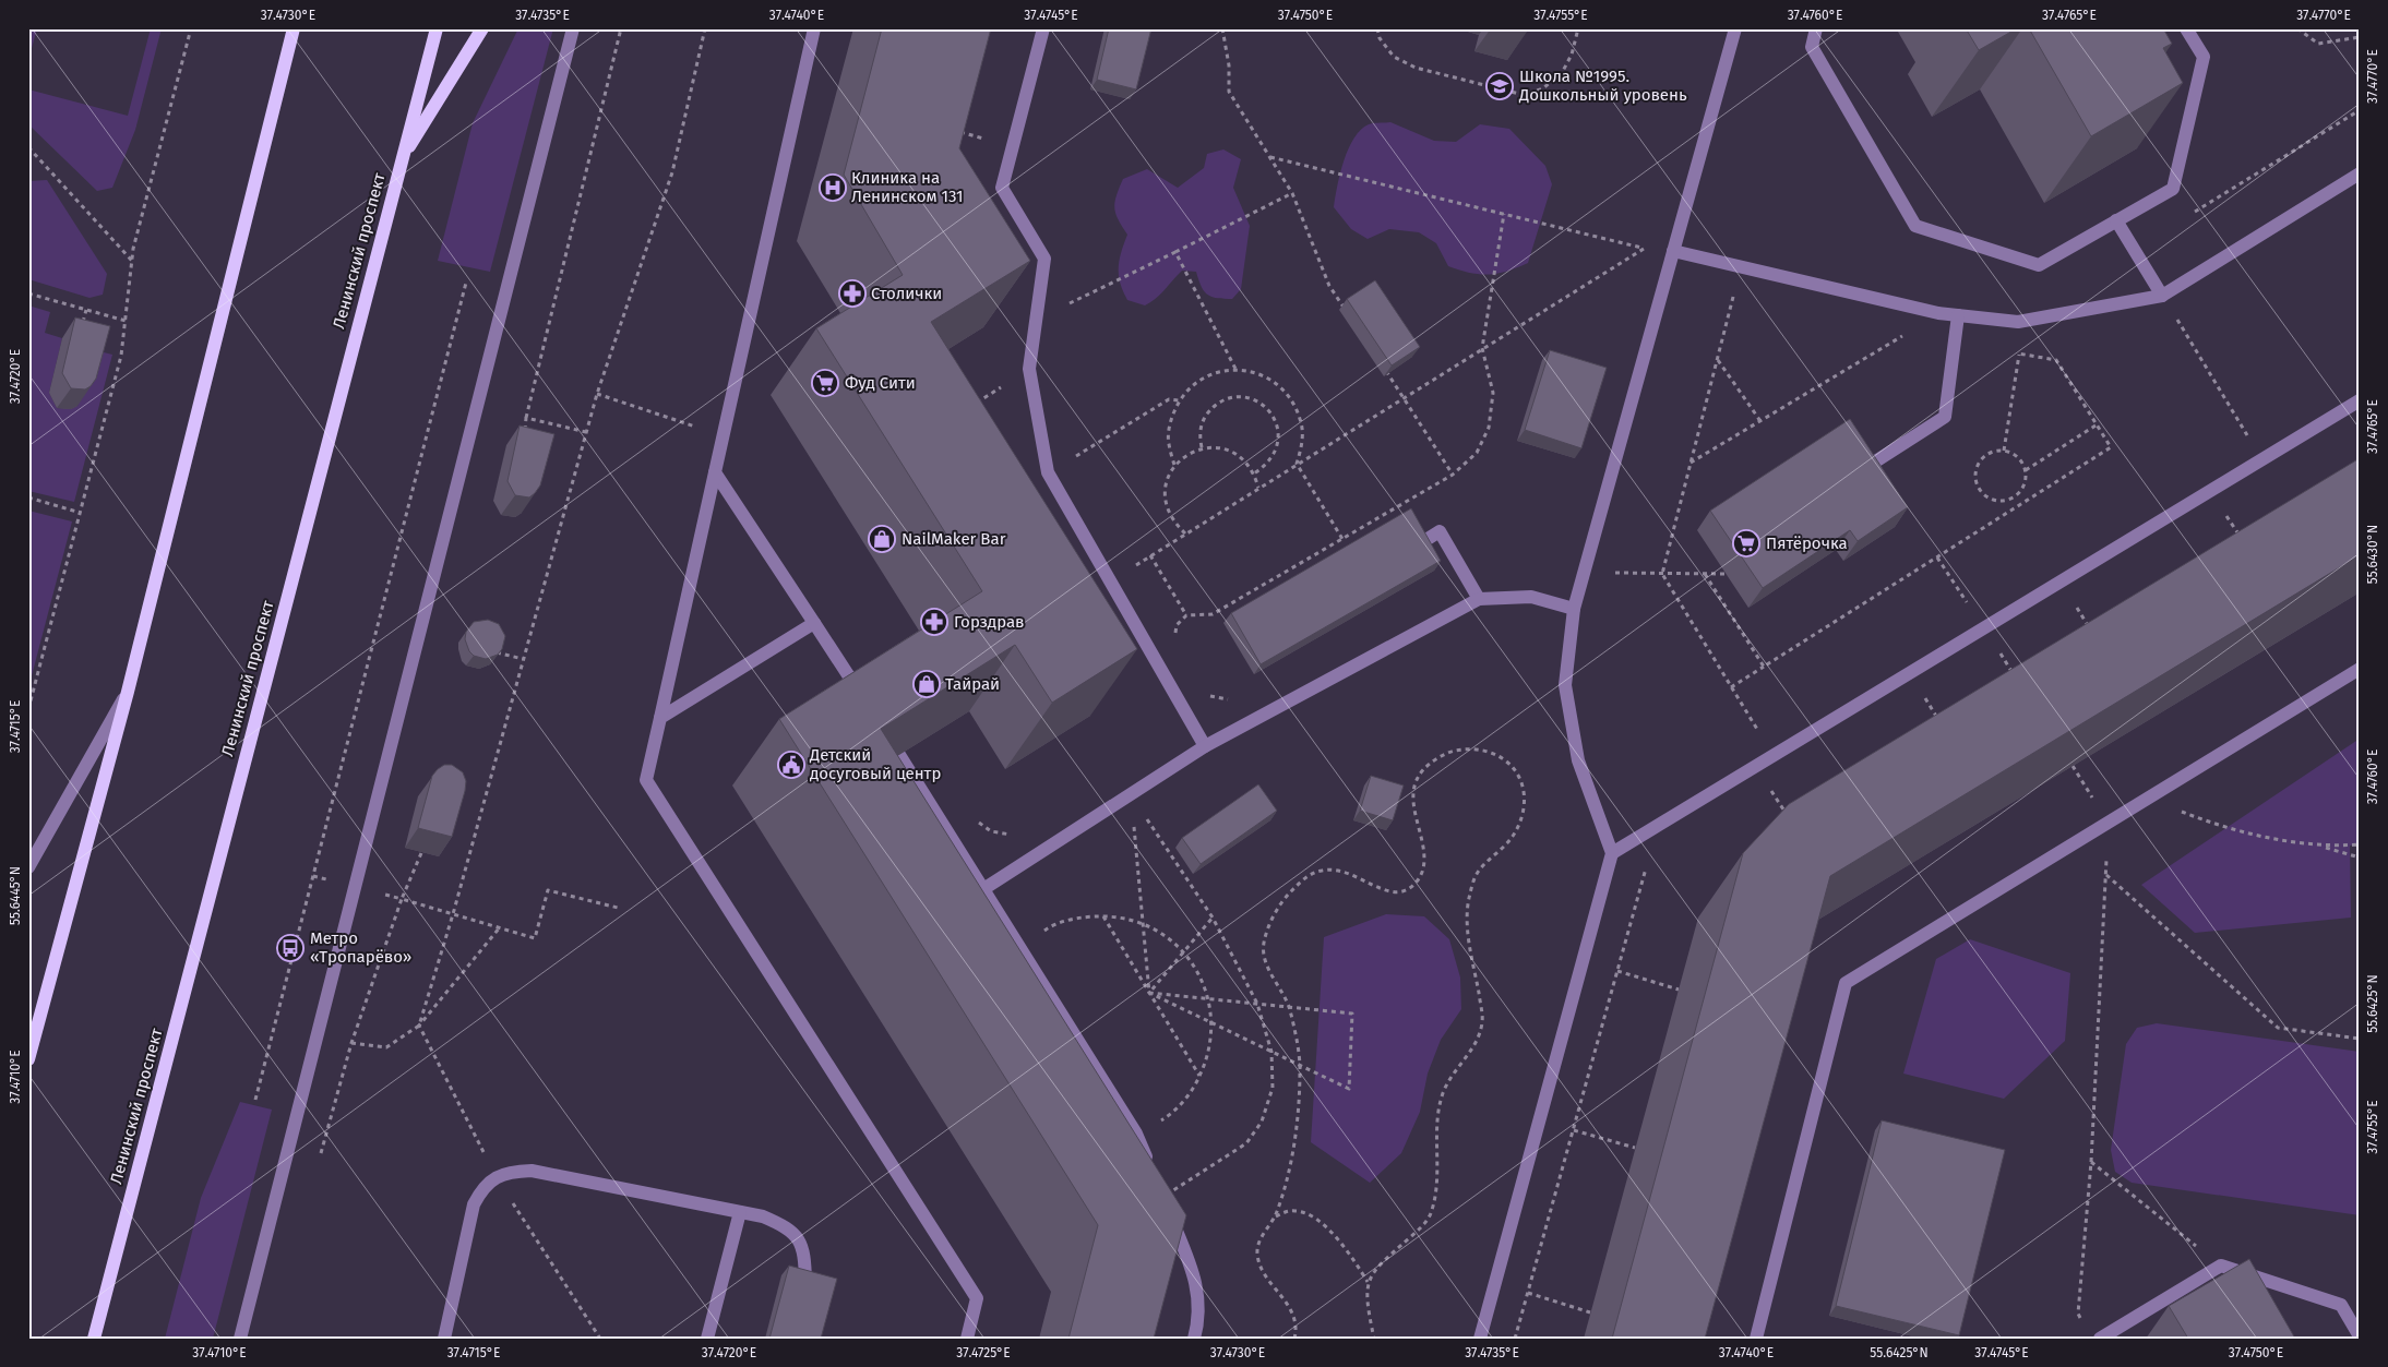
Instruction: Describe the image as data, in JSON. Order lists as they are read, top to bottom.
{
  "streets": {
    "main road": ["Ленинский проспект"]
  },
  "places": {
    "school or university": ["Школа №1995. Дошкольный уровень"],
    "hospital": ["Клиника на Ленинском 131"],
    "pharmacy": ["Столички", "Горздрав"],
    "supermarket": ["Фуд Сити", "Пятёрочка"],
    "shop": ["NailMaker Bar", "Тайрай"],
    "public building": ["Детский досуговый центр"],
    "bus stop": ["Метро «Тропарёво»"]
  },
  "coordinates": [
    "37.4730°E",
    "37.4735°E",
    "37.4740°E",
    "37.4745°E",
    "37.4750°E",
    "37.4755°E",
    "37.4760°E",
    "37.4765°E",
    "37.4770°E",
    "37.4720°E",
    "55.6430°N",
    "37.4715°E",
    "55.6445°N",
    "55.6425°N",
    "37.4710°E",
    "37.4725°E"
  ]
}
